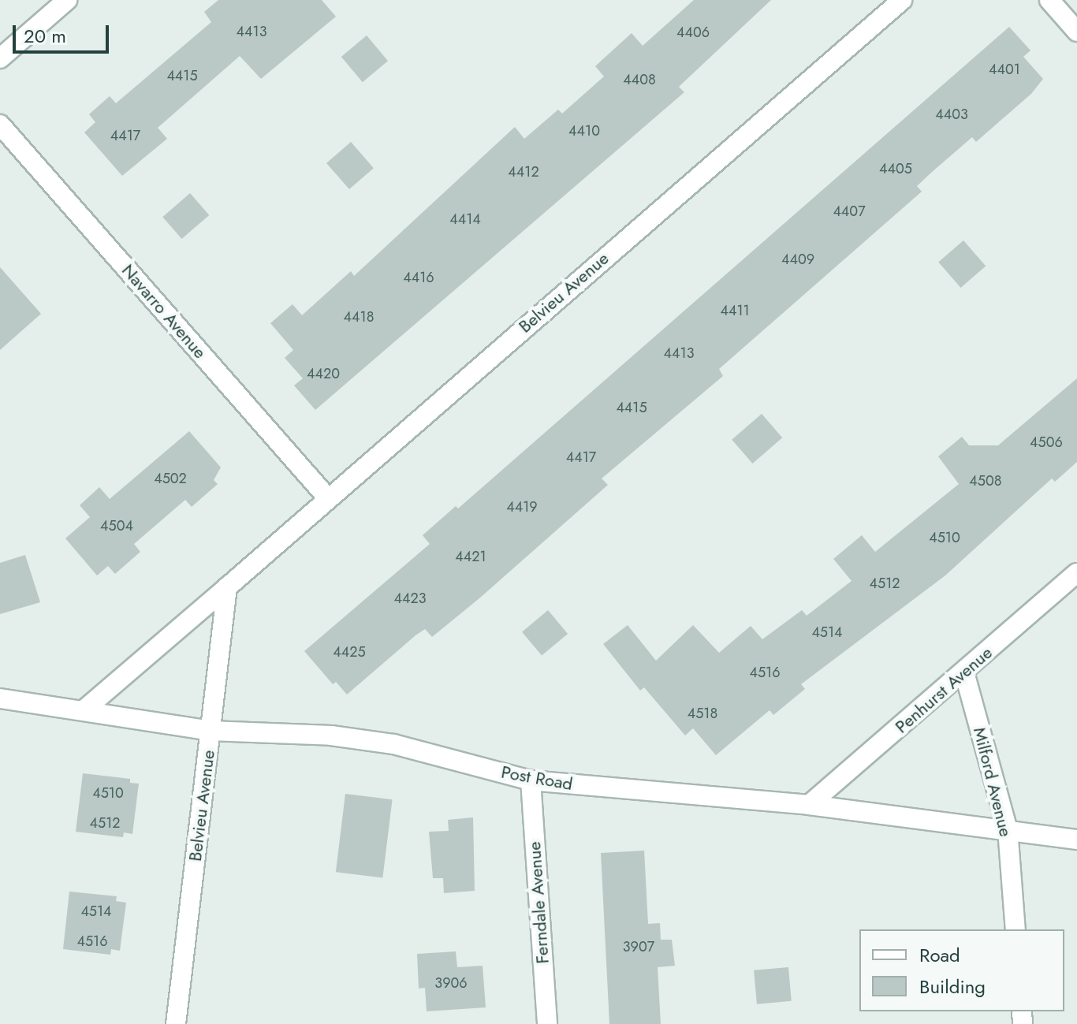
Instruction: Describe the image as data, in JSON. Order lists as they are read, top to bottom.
{
  "streets": {
    "street": [
      "Belvieu Avenue",
      "Navarro Avenue",
      "Penhurst Avenue",
      "Post Road",
      "Milford Avenue",
      "Ferndale Avenue"
    ]
  },
  "crossings": [
    ["Belvieu Avenue", "Navarro Avenue"],
    ["Belvieu Avenue", "Post Road"],
    ["Penhurst Avenue", "Post Road"],
    ["Penhurst Avenue", "Milford Avenue"],
    ["Post Road", "Milford Avenue"],
    ["Post Road", "Ferndale Avenue"]
  ],
  "house_numbers": [
    "4413",
    "4406",
    "4401",
    "4415",
    "4408",
    "4403",
    "4410",
    "4417",
    "4405",
    "4412",
    "4407",
    "4414",
    "4409",
    "4416",
    "4411",
    "4418",
    "4413",
    "4420",
    "4415",
    "4506",
    "4417",
    "4502",
    "4508",
    "4419",
    "4504",
    "4510",
    "4421",
    "4512",
    "4423",
    "4514",
    "4425",
    "4516",
    "4518",
    "4510",
    "4512",
    "4514",
    "4516",
    "3907",
    "3906"
  ],
  "legend": ["Road", "Building"],
  "scale_bar": "20 m"
}
